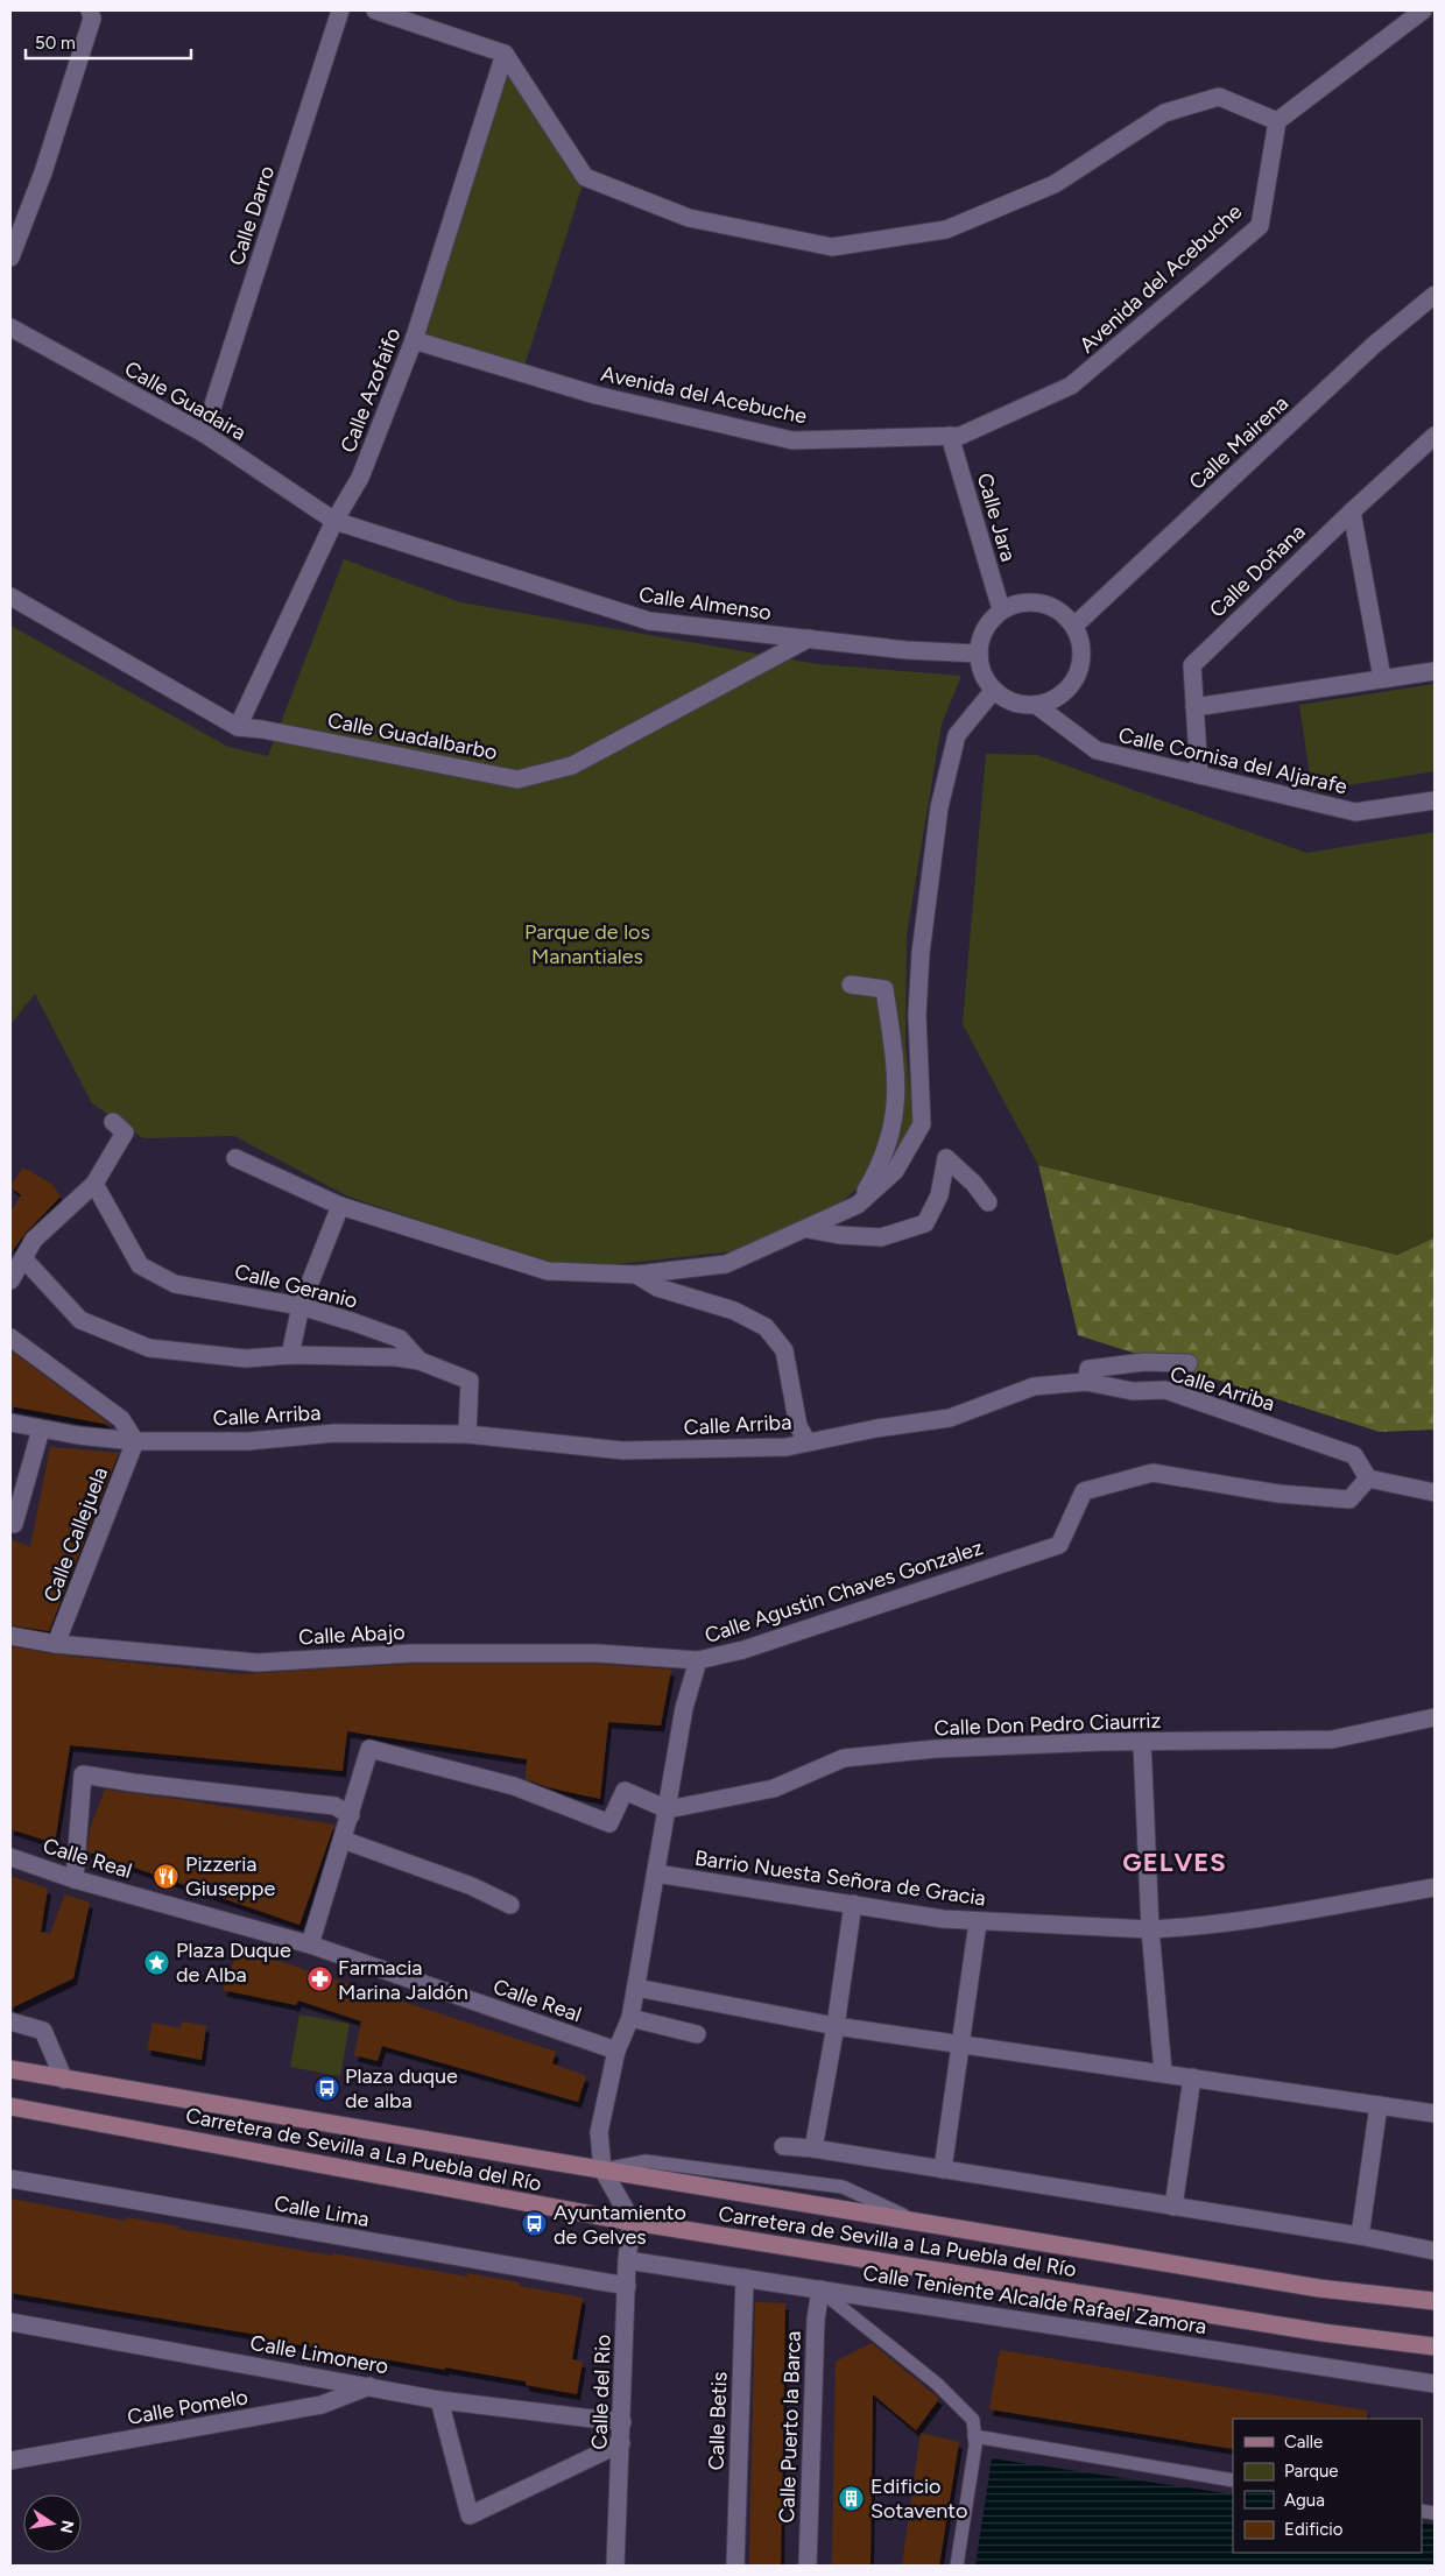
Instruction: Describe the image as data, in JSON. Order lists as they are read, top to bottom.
{
  "streets": {
    "main road": ["Carretera de Sevilla a La Puebla del Río"],
    "street": [
      "Calle Darro",
      "Avenida del Acebuche",
      "Calle Azofaifo",
      "Calle Guadaira",
      "Calle Mairena",
      "Calle Jara",
      "Calle Doñana",
      "Calle Almenso",
      "Calle Guadalbarbo",
      "Calle Cornisa del Aljarafe",
      "Calle Geranio",
      "Calle Arriba",
      "Calle Callejuela",
      "Calle Agustin Chaves Gonzalez",
      "Calle Abajo",
      "Calle Don Pedro Ciaurriz",
      "Calle Real",
      "Barrio Nuesta Señora de Gracia",
      "Calle Lima",
      "Calle Teniente Alcalde Rafael Zamora",
      "Calle Limonero",
      "Calle del Rio",
      "Calle Pomelo",
      "Calle Betis",
      "Calle Puerto la Barca"
    ]
  },
  "crossings": [
    ["Calle Darro", "Calle Guadaira"],
    ["Avenida del Acebuche", "Calle Azofaifo"],
    ["Avenida del Acebuche", "Calle Jara"],
    ["Calle Azofaifo", "Calle Guadaira"],
    ["Calle Azofaifo", "Calle Almenso"],
    ["Calle Azofaifo", "Calle Guadalbarbo"],
    ["Calle Guadaira", "Calle Almenso"],
    ["Calle Mairena", "Calle Jara"],
    ["Calle Mairena", "Calle Almenso"],
    ["Calle Mairena", "Calle Cornisa del Aljarafe"],
    ["Calle Jara", "Calle Almenso"],
    ["Calle Jara", "Calle Cornisa del Aljarafe"],
    ["Calle Doñana", "Calle Cornisa del Aljarafe"],
    ["Calle Almenso", "Calle Guadalbarbo"],
    ["Calle Almenso", "Calle Cornisa del Aljarafe"],
    ["Calle Geranio", "Calle Arriba"],
    ["Calle Arriba", "Calle Callejuela"],
    ["Calle Arriba", "Calle Agustin Chaves Gonzalez"],
    ["Calle Callejuela", "Calle Abajo"],
    ["Calle Agustin Chaves Gonzalez", "Calle Abajo"],
    ["Calle Agustin Chaves Gonzalez", "Calle Don Pedro Ciaurriz"],
    ["Calle Agustin Chaves Gonzalez", "Calle Real"],
    ["Calle Agustin Chaves Gonzalez", "Barrio Nuesta Señora de Gracia"],
    ["Calle Agustin Chaves Gonzalez", "Carretera de Sevilla a La Puebla del Río"],
    ["Carretera de Sevilla a La Puebla del Río", "Calle del Rio"],
    ["Calle Lima", "Calle del Rio"],
    ["Calle Teniente Alcalde Rafael Zamora", "Calle del Rio"],
    ["Calle Teniente Alcalde Rafael Zamora", "Calle Betis"],
    ["Calle Teniente Alcalde Rafael Zamora", "Calle Puerto la Barca"],
    ["Calle Limonero", "Calle del Rio"],
    ["Calle Limonero", "Calle Pomelo"]
  ],
  "districts": ["GELVES"],
  "parks": ["Parque de los Manantiales"],
  "places": {
    "restaurant": ["Pizzeria Giuseppe"],
    "place": ["Plaza Duque de Alba"],
    "pharmacy": ["Farmacia Marina Jaldón"],
    "bus stop": ["Plaza duque de alba", "Ayuntamiento de Gelves"],
    "building": ["Edificio Sotavento"]
  },
  "legend": [
    "Calle",
    "Parque",
    "Agua",
    "Edificio"
  ],
  "scale_bar": "50 m",
  "north": "right"
}
